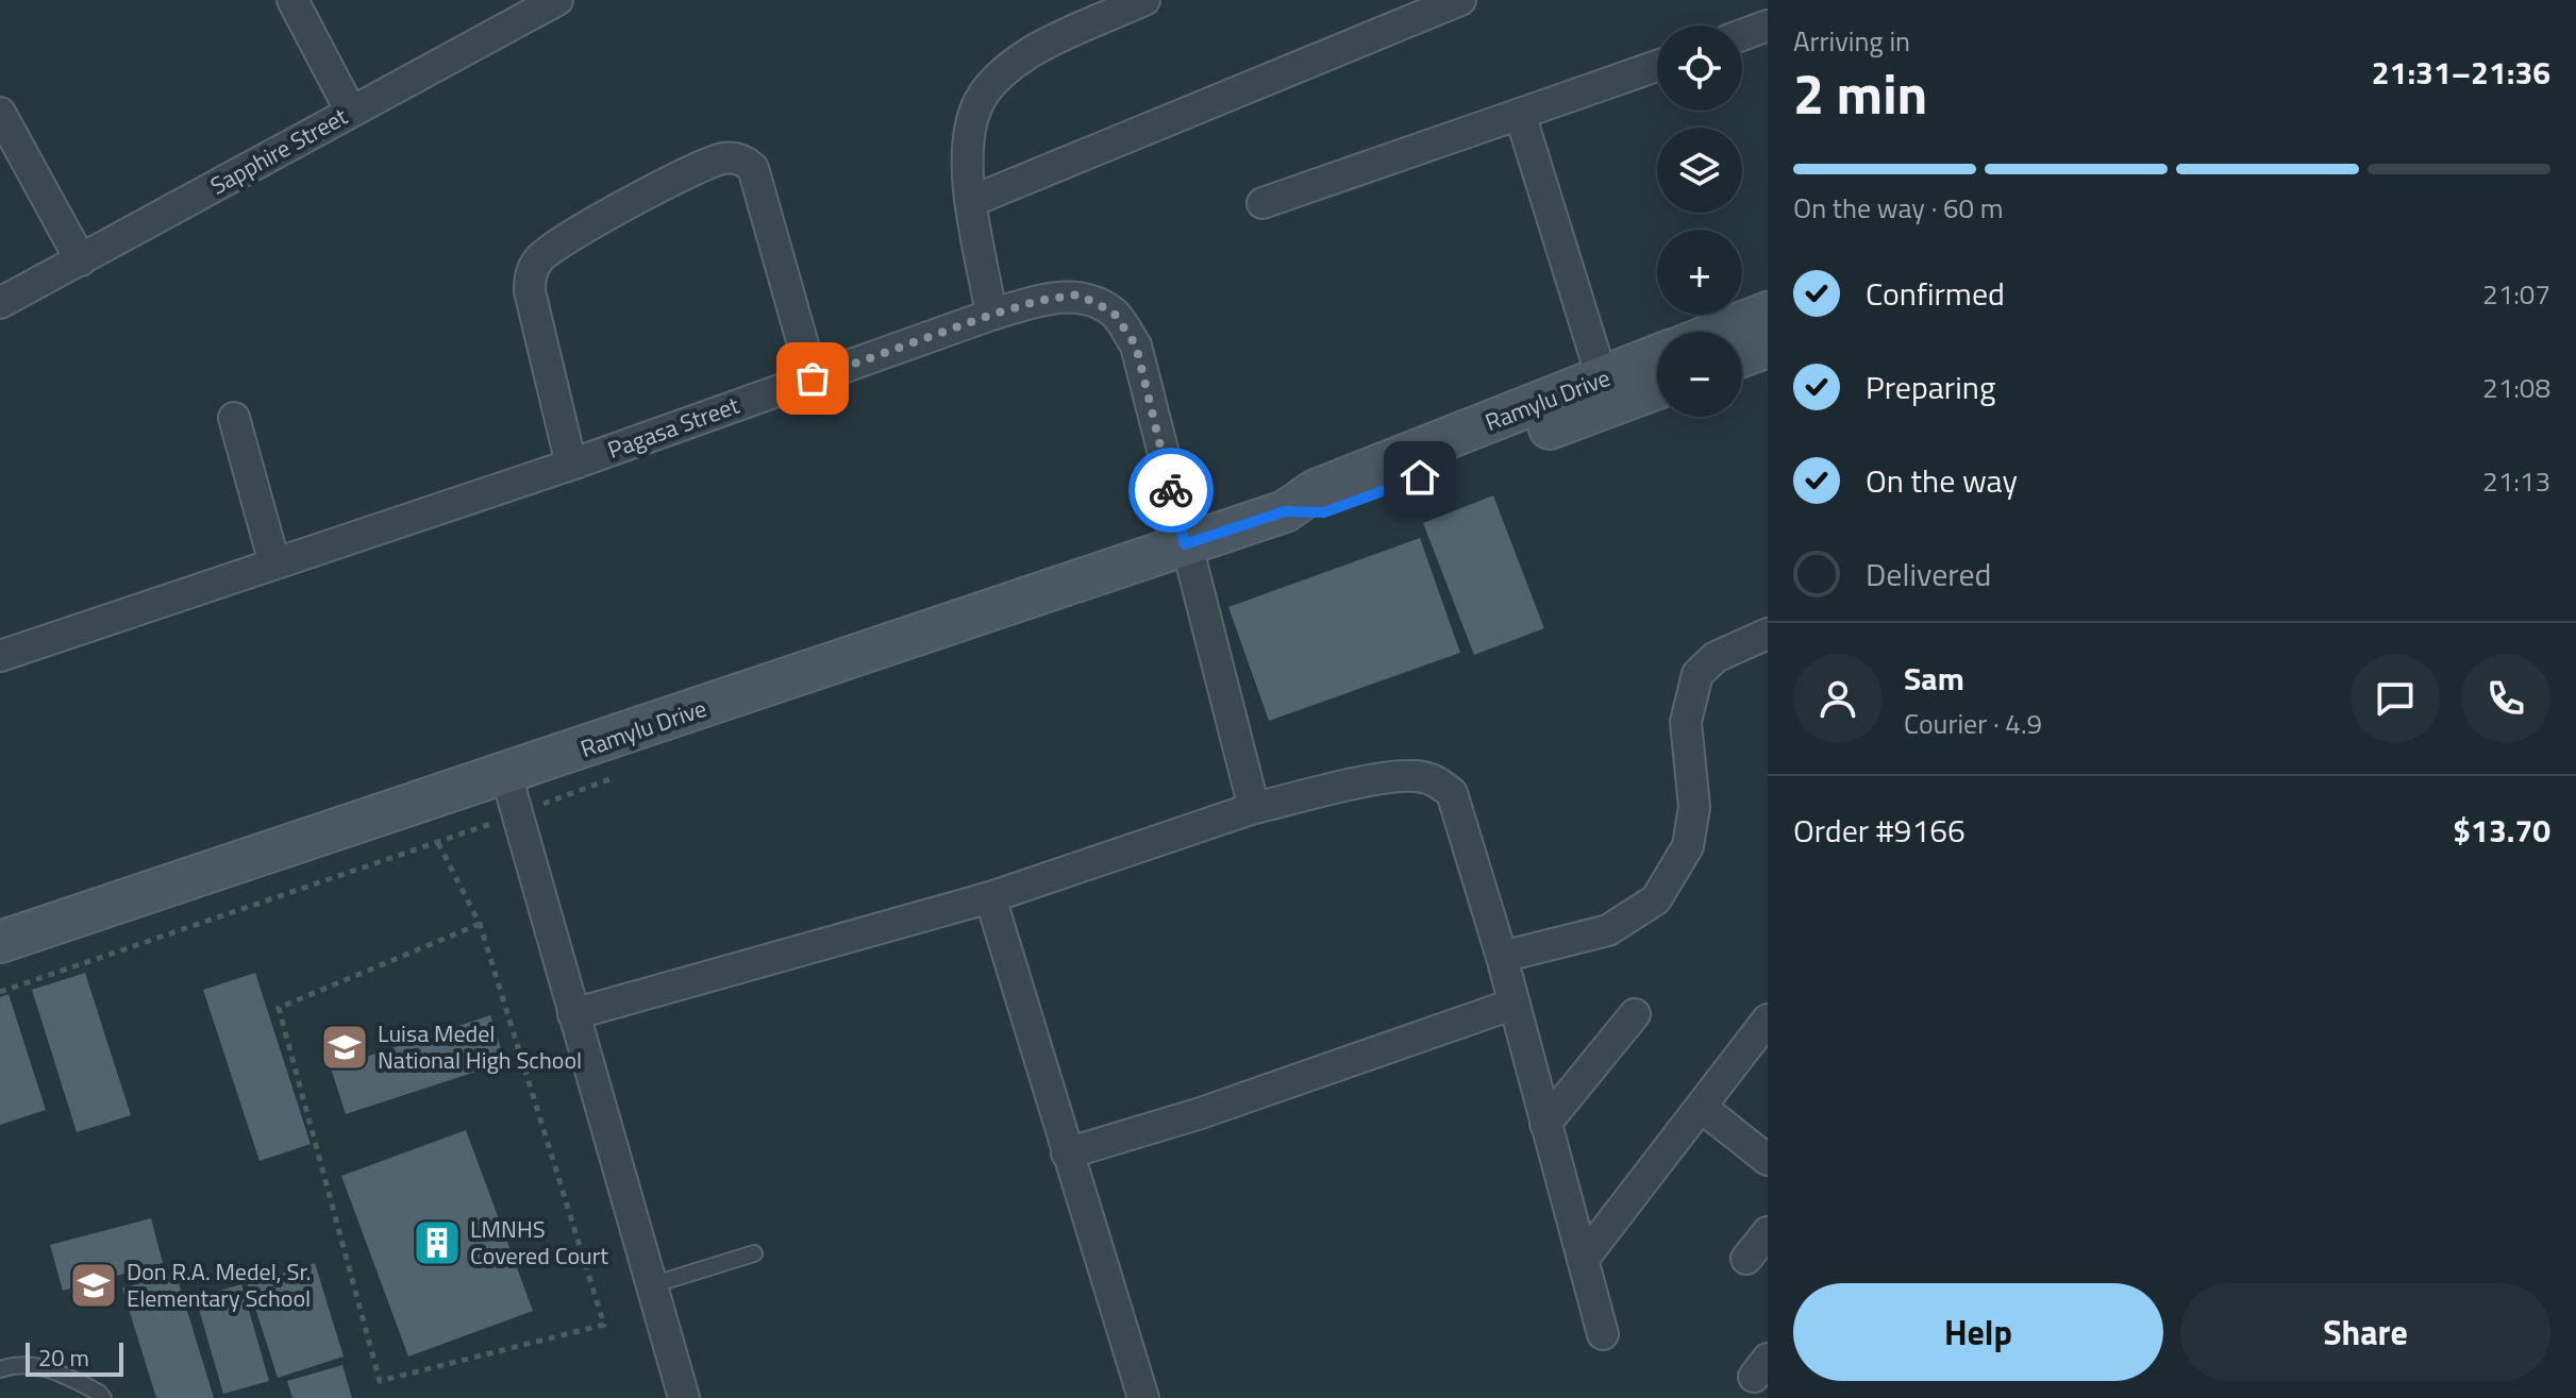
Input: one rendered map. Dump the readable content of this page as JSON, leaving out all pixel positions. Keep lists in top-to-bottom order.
{
  "streets": {
    "street": ["Sapphire Street", "Ramylu Drive", "Pagasa Street"]
  },
  "crossings": [
    ["Ramylu Drive", "Pagasa Street"]
  ],
  "places": {
    "school or university": ["Luisa Medel National High School", "Don R.A. Medel, Sr. Elementary School"],
    "building": ["LMNHS Covered Court"]
  },
  "scale_bar": "20 m",
  "page": {
    "heading": ["2 min", "Arriving in", "21:31–21:36"],
    "panel": [
      "Sam",
      "Courier · 4.9",
      "Order #9166",
      "$13.70"
    ],
    "map_buttons": ["+", "−"],
    "bar": "On the way · 60 m",
    "list": [
      ["Confirmed", "21:07"],
      ["Preparing", "21:08"],
      ["On the way", "21:13"],
      "Delivered"
    ],
    "buttons": ["Help", "Share"],
    "scale": "20 m"
  }
}
